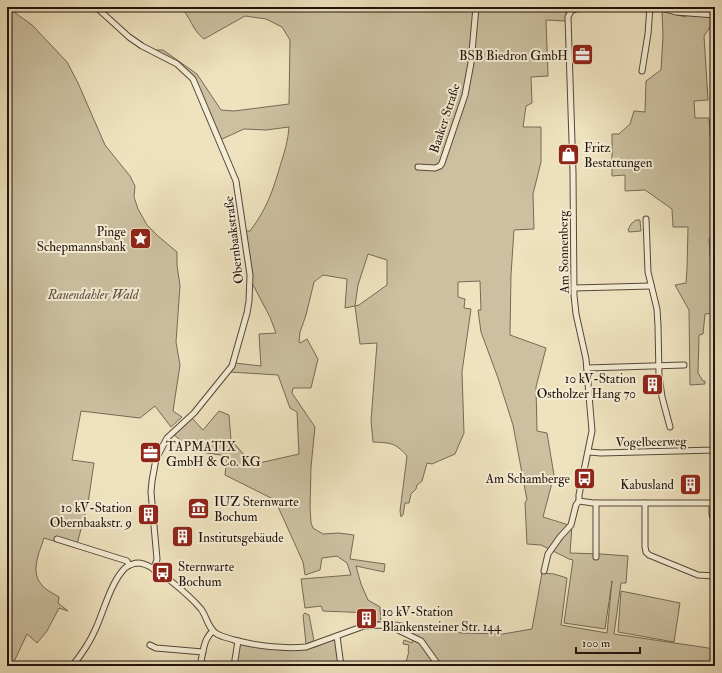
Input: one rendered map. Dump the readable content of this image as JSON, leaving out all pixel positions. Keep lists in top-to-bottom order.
{
  "streets": {
    "street": [
      "Baaker Straße",
      "Obernbaakstraße",
      "Am Sonnenberg",
      "Vogelbeerweg"
    ]
  },
  "crossings": [
    ["Am Sonnenberg", "Vogelbeerweg"]
  ],
  "parks": ["Rauendahler Wald"],
  "places": {
    "office": ["BSB Biedron GmbH", "TAPMATIX GmbH & Co. KG"],
    "shop": ["Fritz Bestattungen"],
    "place": ["Pinge Schepmannsbank"],
    "building": [
      "10 kV-Station Ostholzer Hang 70",
      "Kabusland",
      "10 kV-Station Obernbaakstr. 9",
      "Institutsgebäude",
      "10 kV-Station Blankensteiner Str. 144"
    ],
    "bus stop": ["Am Schamberge", "Sternwarte Bochum"],
    "museum": ["IUZ Sternwarte Bochum"]
  },
  "scale_bar": "100 m"
}
